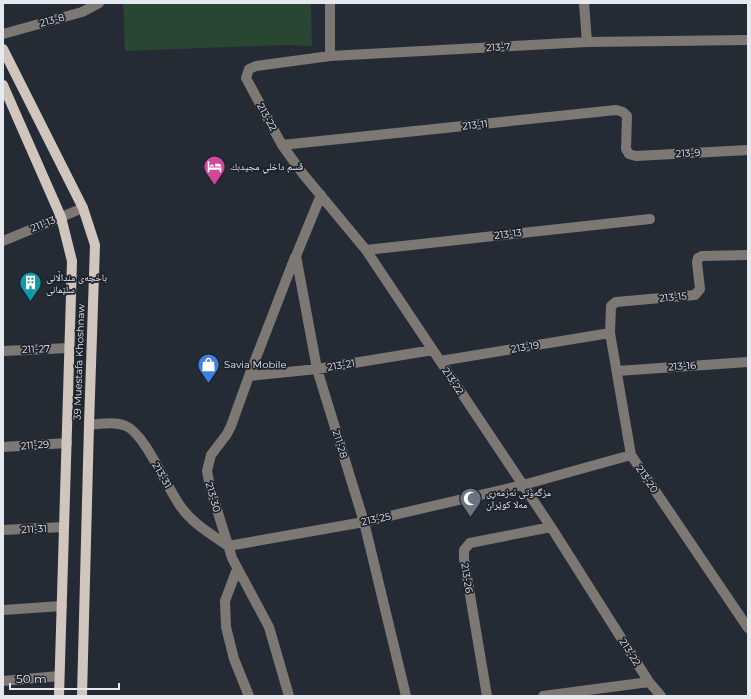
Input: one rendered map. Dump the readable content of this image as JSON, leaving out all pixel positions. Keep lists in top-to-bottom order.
{
  "streets": {
    "main road": ["39 Muestafa Khoshnaw"],
    "street": [
      "213-8",
      "213-7",
      "213-22",
      "213-11",
      "213-9",
      "211-13",
      "213-13",
      "213-15",
      "213-19",
      "211-27",
      "213-21",
      "213-16",
      "211-28",
      "211-29",
      "213-31",
      "213-20",
      "213-30",
      "213-25",
      "211-31",
      "213-26"
    ]
  },
  "crossings": [
    ["213-7", "213-22"],
    ["213-22", "213-11"],
    ["213-22", "213-13"],
    ["213-22", "213-19"],
    ["213-22", "213-21"],
    ["213-22", "213-25"],
    ["213-22", "213-26"],
    ["213-11", "213-9"],
    ["211-13", "39 Muestafa Khoshnaw"],
    ["213-15", "213-20"],
    ["213-19", "213-20"],
    ["211-27", "39 Muestafa Khoshnaw"],
    ["39 Muestafa Khoshnaw", "211-29"],
    ["39 Muestafa Khoshnaw", "213-31"],
    ["39 Muestafa Khoshnaw", "211-31"],
    ["213-21", "211-28"],
    ["213-21", "213-30"],
    ["213-16", "213-20"],
    ["211-28", "213-30"],
    ["211-28", "213-25"],
    ["213-31", "213-30"],
    ["213-31", "213-25"],
    ["213-20", "213-25"],
    ["213-30", "213-25"]
  ],
  "places": {
    "hotel": ["قسم داخلي مجيدبك"],
    "building": ["باخچەی منداڵانی سلێمانی"],
    "shop": ["Savia Mobile"],
    "mosque": ["مزگەوتی ئەزمەڕی مەلا کوێران"]
  },
  "scale_bar": "50 m"
}
